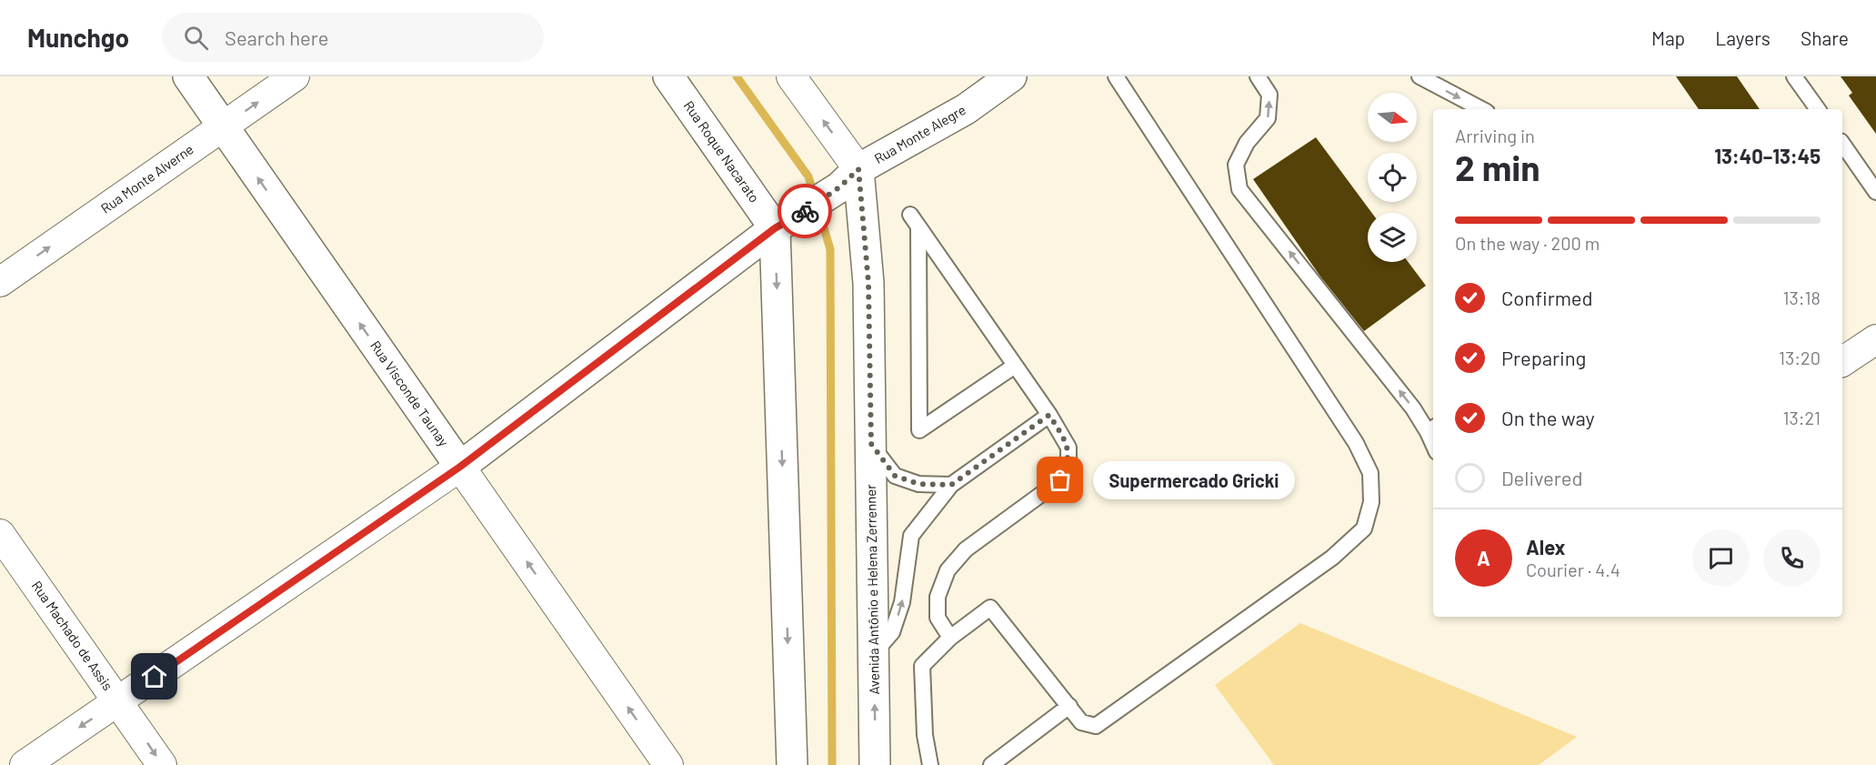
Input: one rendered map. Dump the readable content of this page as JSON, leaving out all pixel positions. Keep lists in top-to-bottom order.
{
  "streets": {
    "street": [
      "Rua Monte Alegre",
      "Rua Roque Nacarato",
      "Rua Monte Alverne",
      "Rua Visconde Taunay",
      "Avenida Antônio e Helena Zerrenner",
      "Rua Machado de Assis"
    ]
  },
  "crossings": [
    ["Rua Monte Alegre", "Rua Roque Nacarato"],
    ["Rua Monte Alegre", "Rua Visconde Taunay"],
    ["Rua Monte Alegre", "Avenida Antônio e Helena Zerrenner"],
    ["Rua Monte Alverne", "Rua Visconde Taunay"]
  ],
  "one_way": ["Rua Monte Alverne", "Rua Visconde Taunay"],
  "places": ["Supermercado Gricki"],
  "north": "right",
  "page": {
    "header": "Munchgo",
    "search": "Search here",
    "nav": ["Map", "Layers", "Share"],
    "heading": ["2 min", "Arriving in", "13:40–13:45"],
    "panel": ["Alex", "Courier · 4.4"],
    "bar": "On the way · 200 m",
    "list": [
      ["Confirmed", "13:18"],
      ["Preparing", "13:20"],
      ["On the way", "13:21"],
      "Delivered"
    ],
    "bubble": "Supermercado Gricki",
    "round": "A"
  }
}
